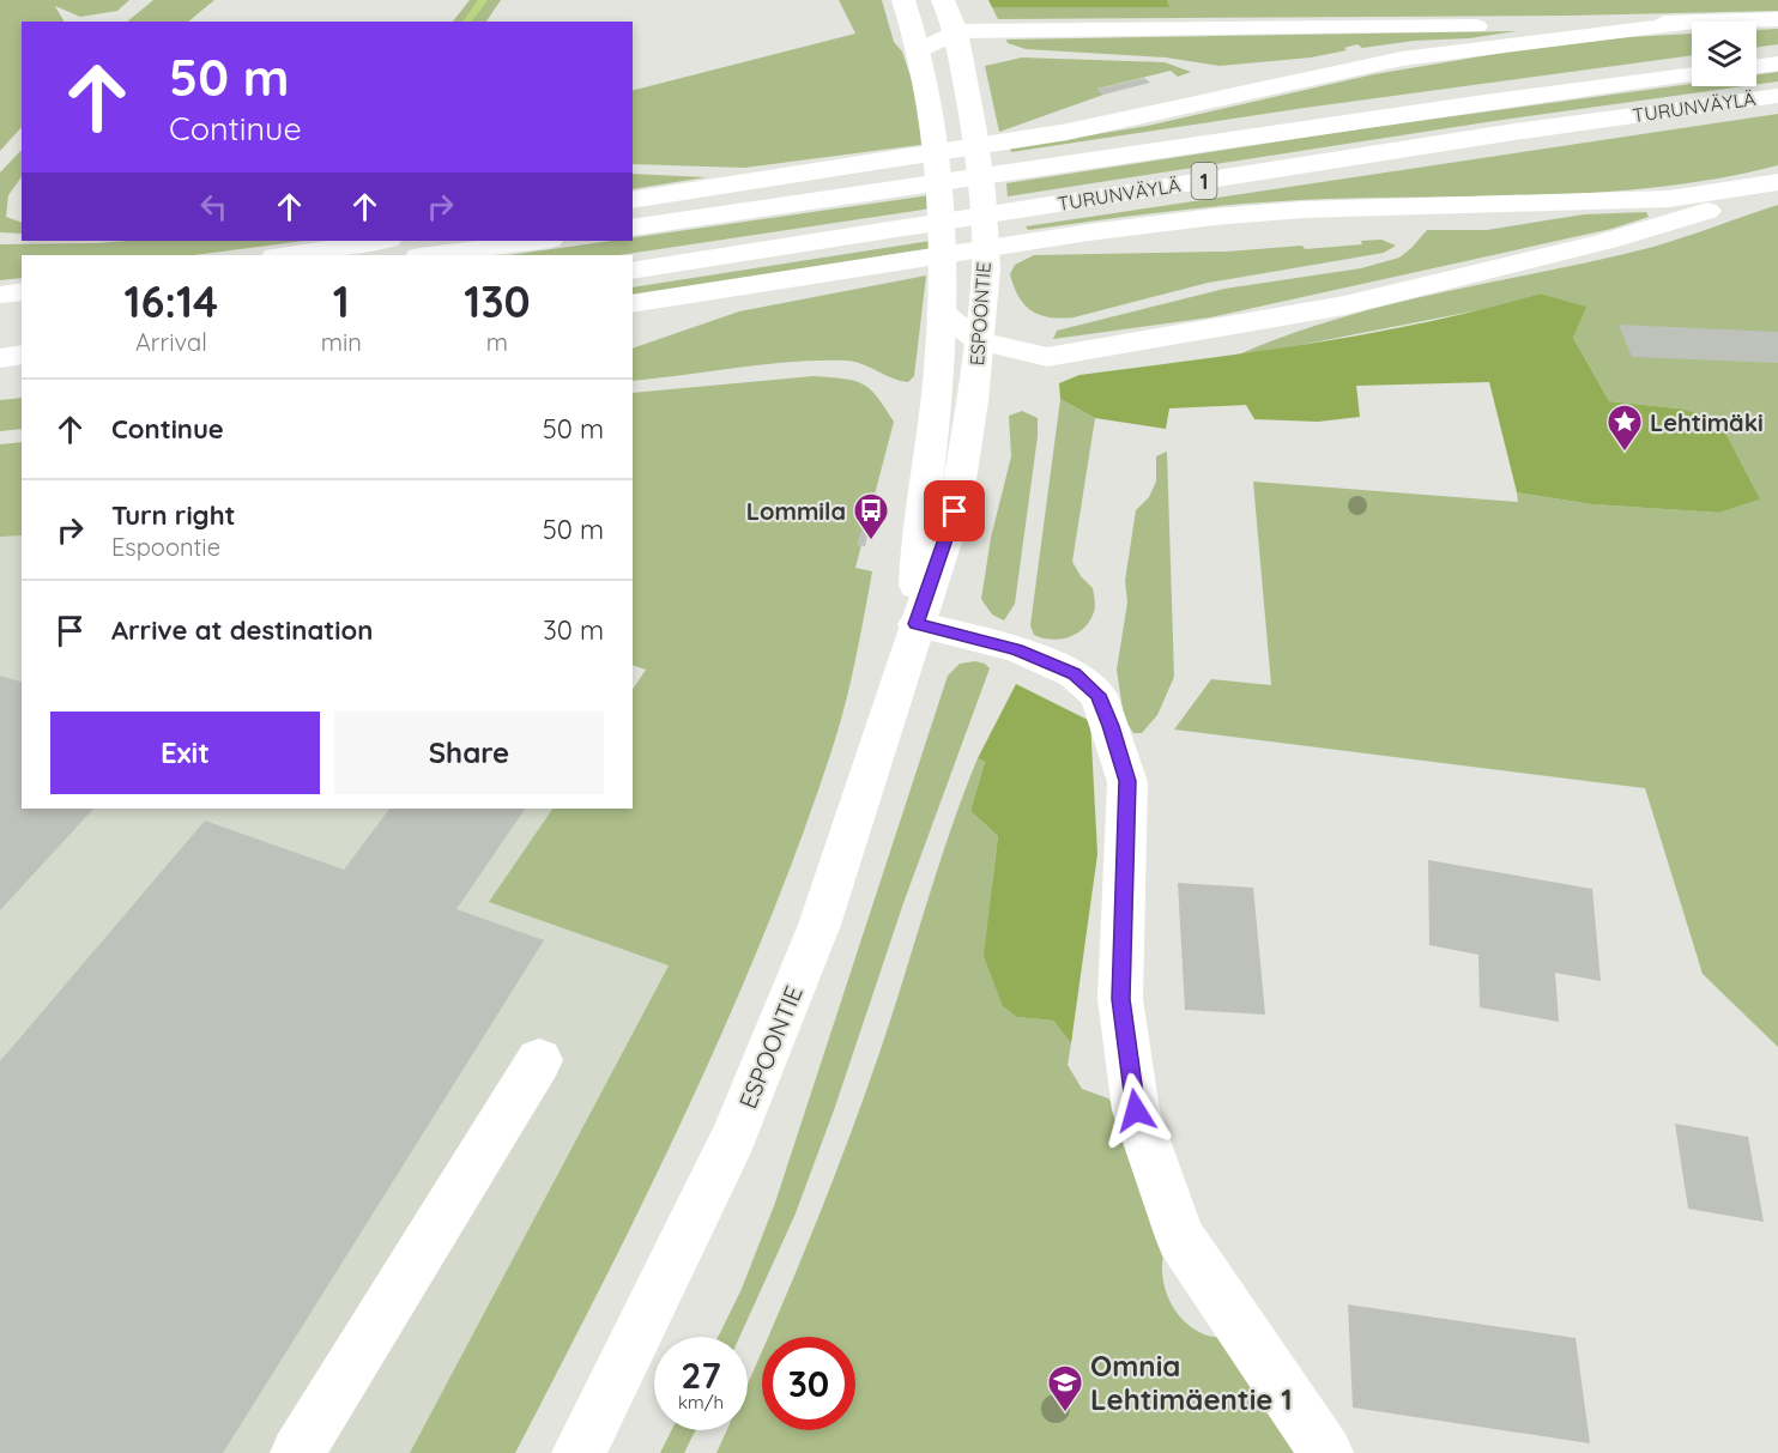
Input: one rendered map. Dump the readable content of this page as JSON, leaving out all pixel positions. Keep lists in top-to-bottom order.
{
  "streets": {
    "main road": ["TURUNVÄYLÄ", "1", "ESPOONTIE"]
  },
  "places": {
    "place": ["Lehtimäki"],
    "bus stop": ["Lommila"],
    "school or university": ["Omnia Lehtimäentie 1"]
  },
  "page": {
    "turn": ["50 m", "Continue"],
    "eta": [
      "16:14",
      "Arrival",
      "1",
      "min",
      "130",
      "m"
    ],
    "list": [
      {
        "name": "Continue",
        "value": "50 m"
      },
      {
        "name": "Turn right",
        "note": "Espoontie",
        "value": "50 m"
      },
      {
        "name": "Arrive at destination",
        "value": "30 m"
      }
    ],
    "buttons": ["Exit", "Share"],
    "speed": "27 km/h",
    "limit": "30"
  }
}
